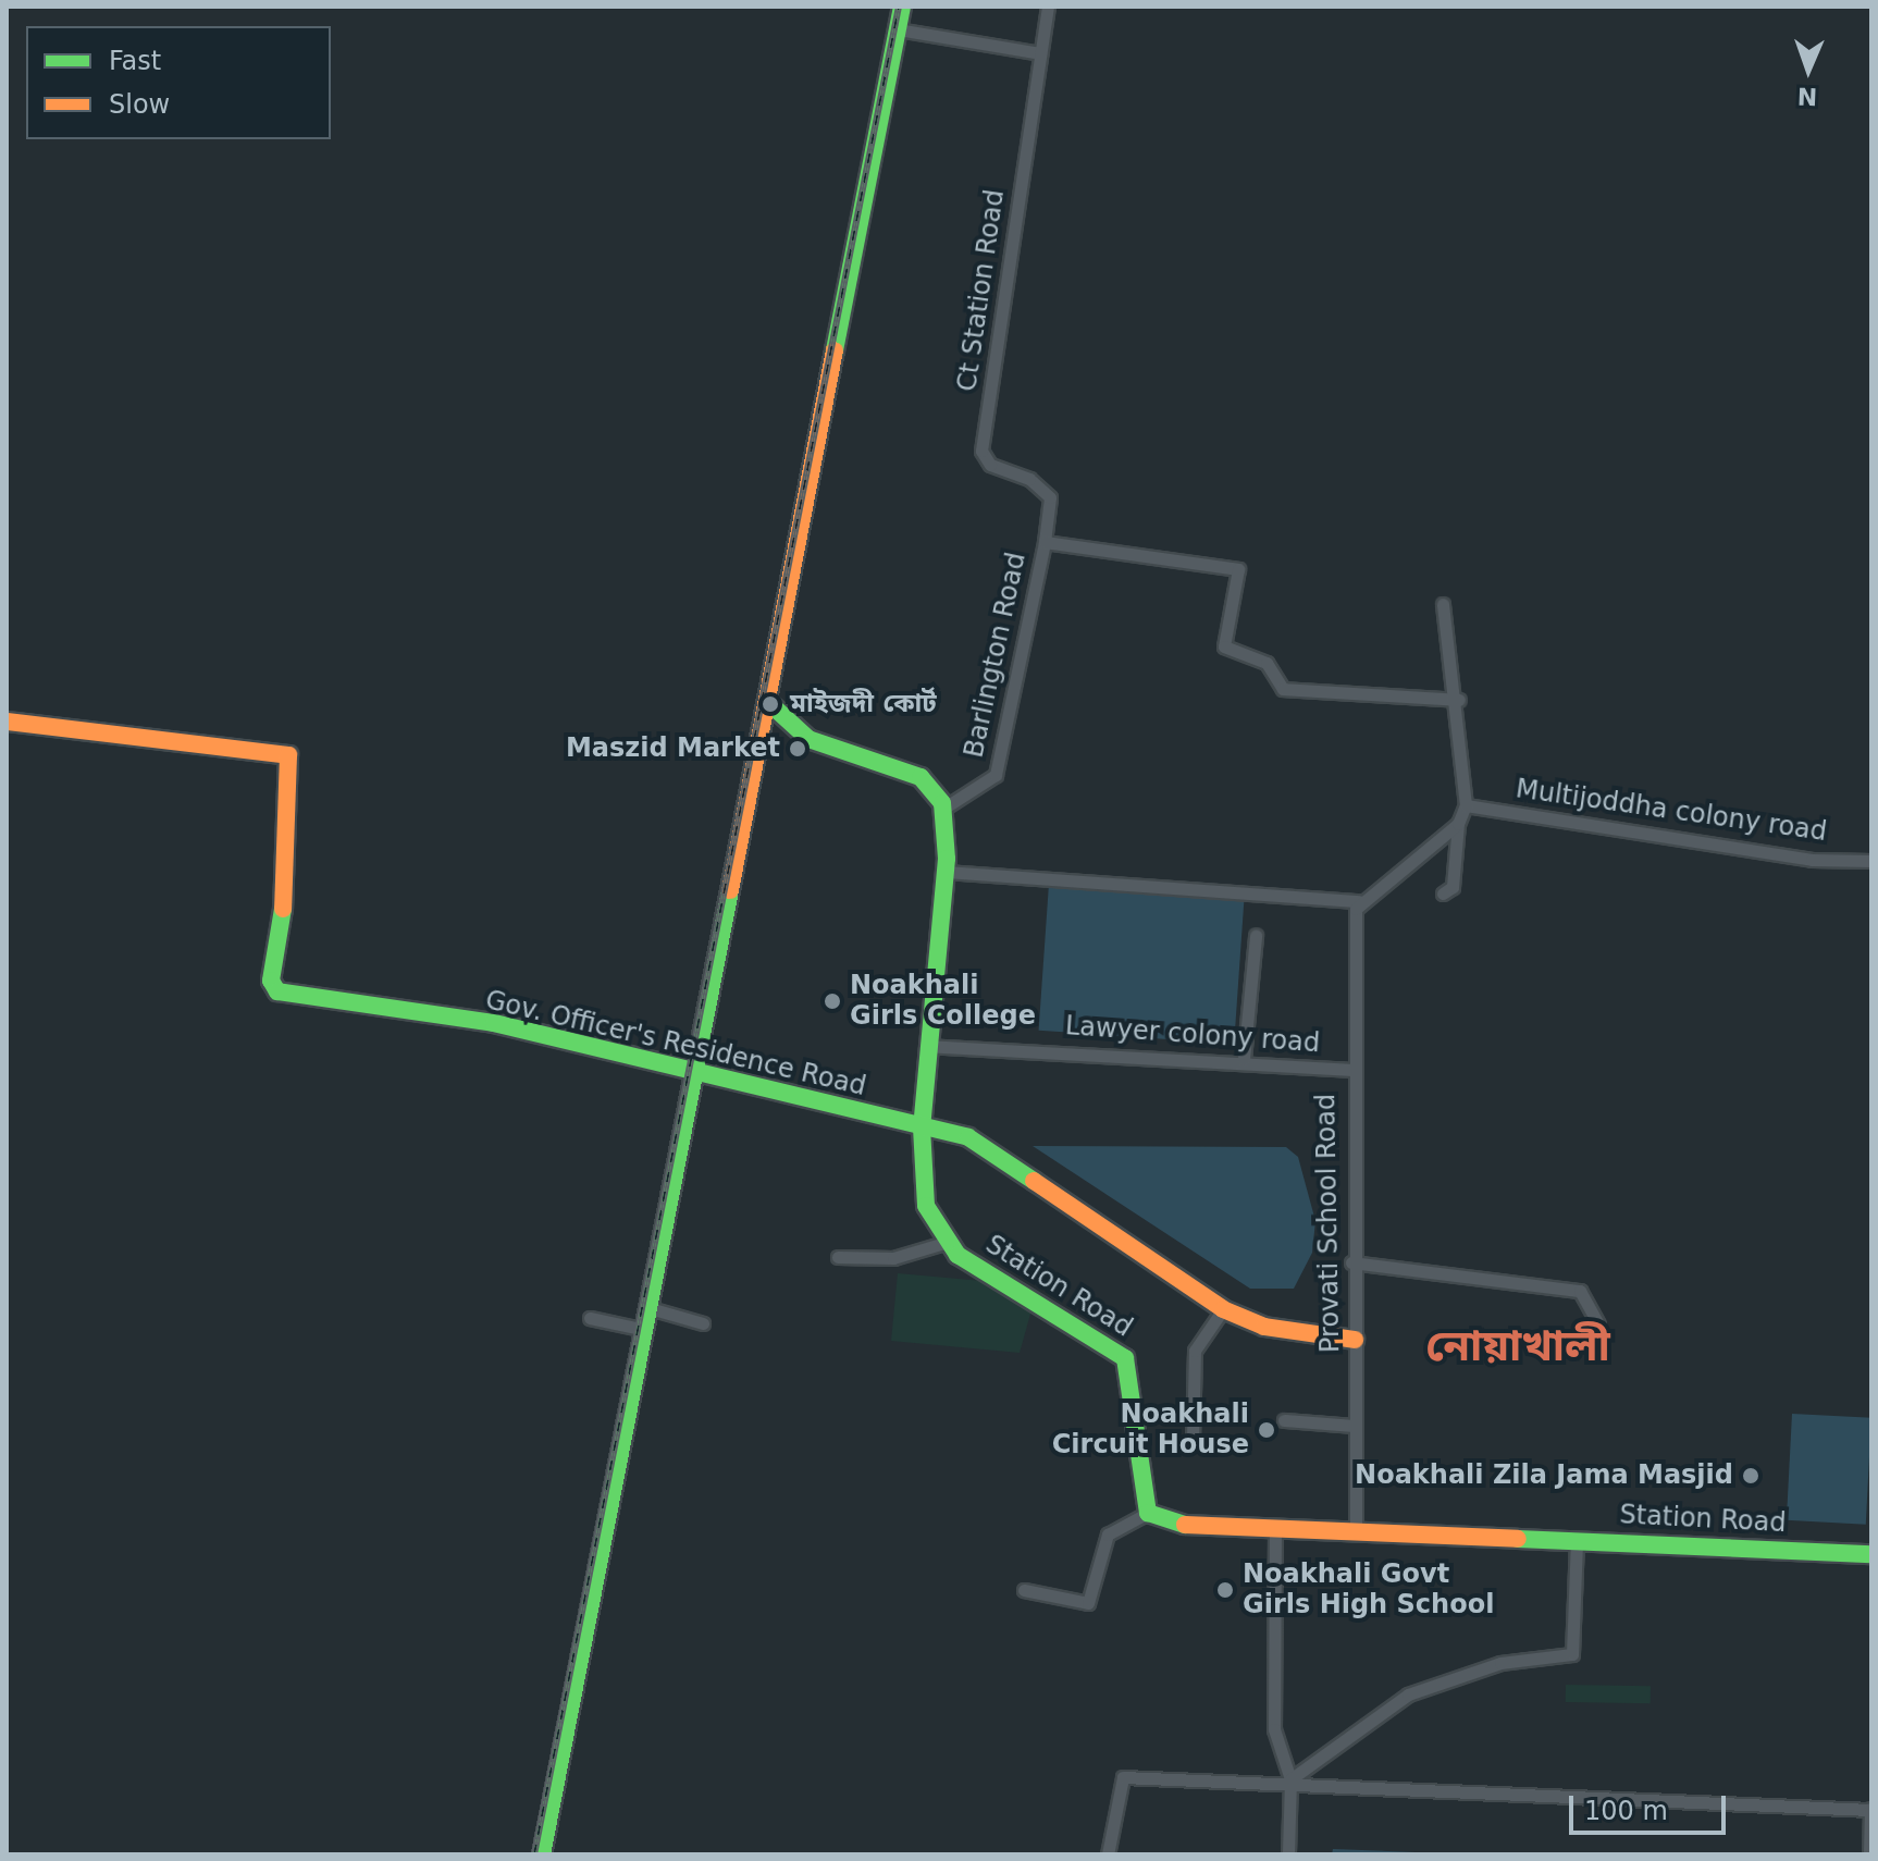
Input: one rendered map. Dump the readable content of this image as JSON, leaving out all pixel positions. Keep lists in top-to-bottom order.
{
  "streets": {
    "street": [
      "Ct Station Road",
      "Barlington Road",
      "Multijoddha colony road",
      "Lawyer colony road",
      "Gov. Officer's Residence Road",
      "Provati School Road",
      "Station Road"
    ]
  },
  "crossings": [
    ["Ct Station Road", "Barlington Road"],
    ["Barlington Road", "Station Road"],
    ["Lawyer colony road", "Provati School Road"],
    ["Lawyer colony road", "Station Road"],
    ["Gov. Officer's Residence Road", "Provati School Road"],
    ["Gov. Officer's Residence Road", "Station Road"],
    ["Provati School Road", "Station Road"]
  ],
  "districts": ["নোয়াখালী"],
  "places": [
    "মাইজদী কোর্ট",
    "Maszid Market",
    "Noakhali Girls College",
    "Noakhali Circuit House",
    "Noakhali Zila Jama Masjid",
    "Noakhali Govt Girls High School"
  ],
  "legend": ["Fast", "Slow"],
  "scale_bar": "100 m",
  "north": "bottom"
}
